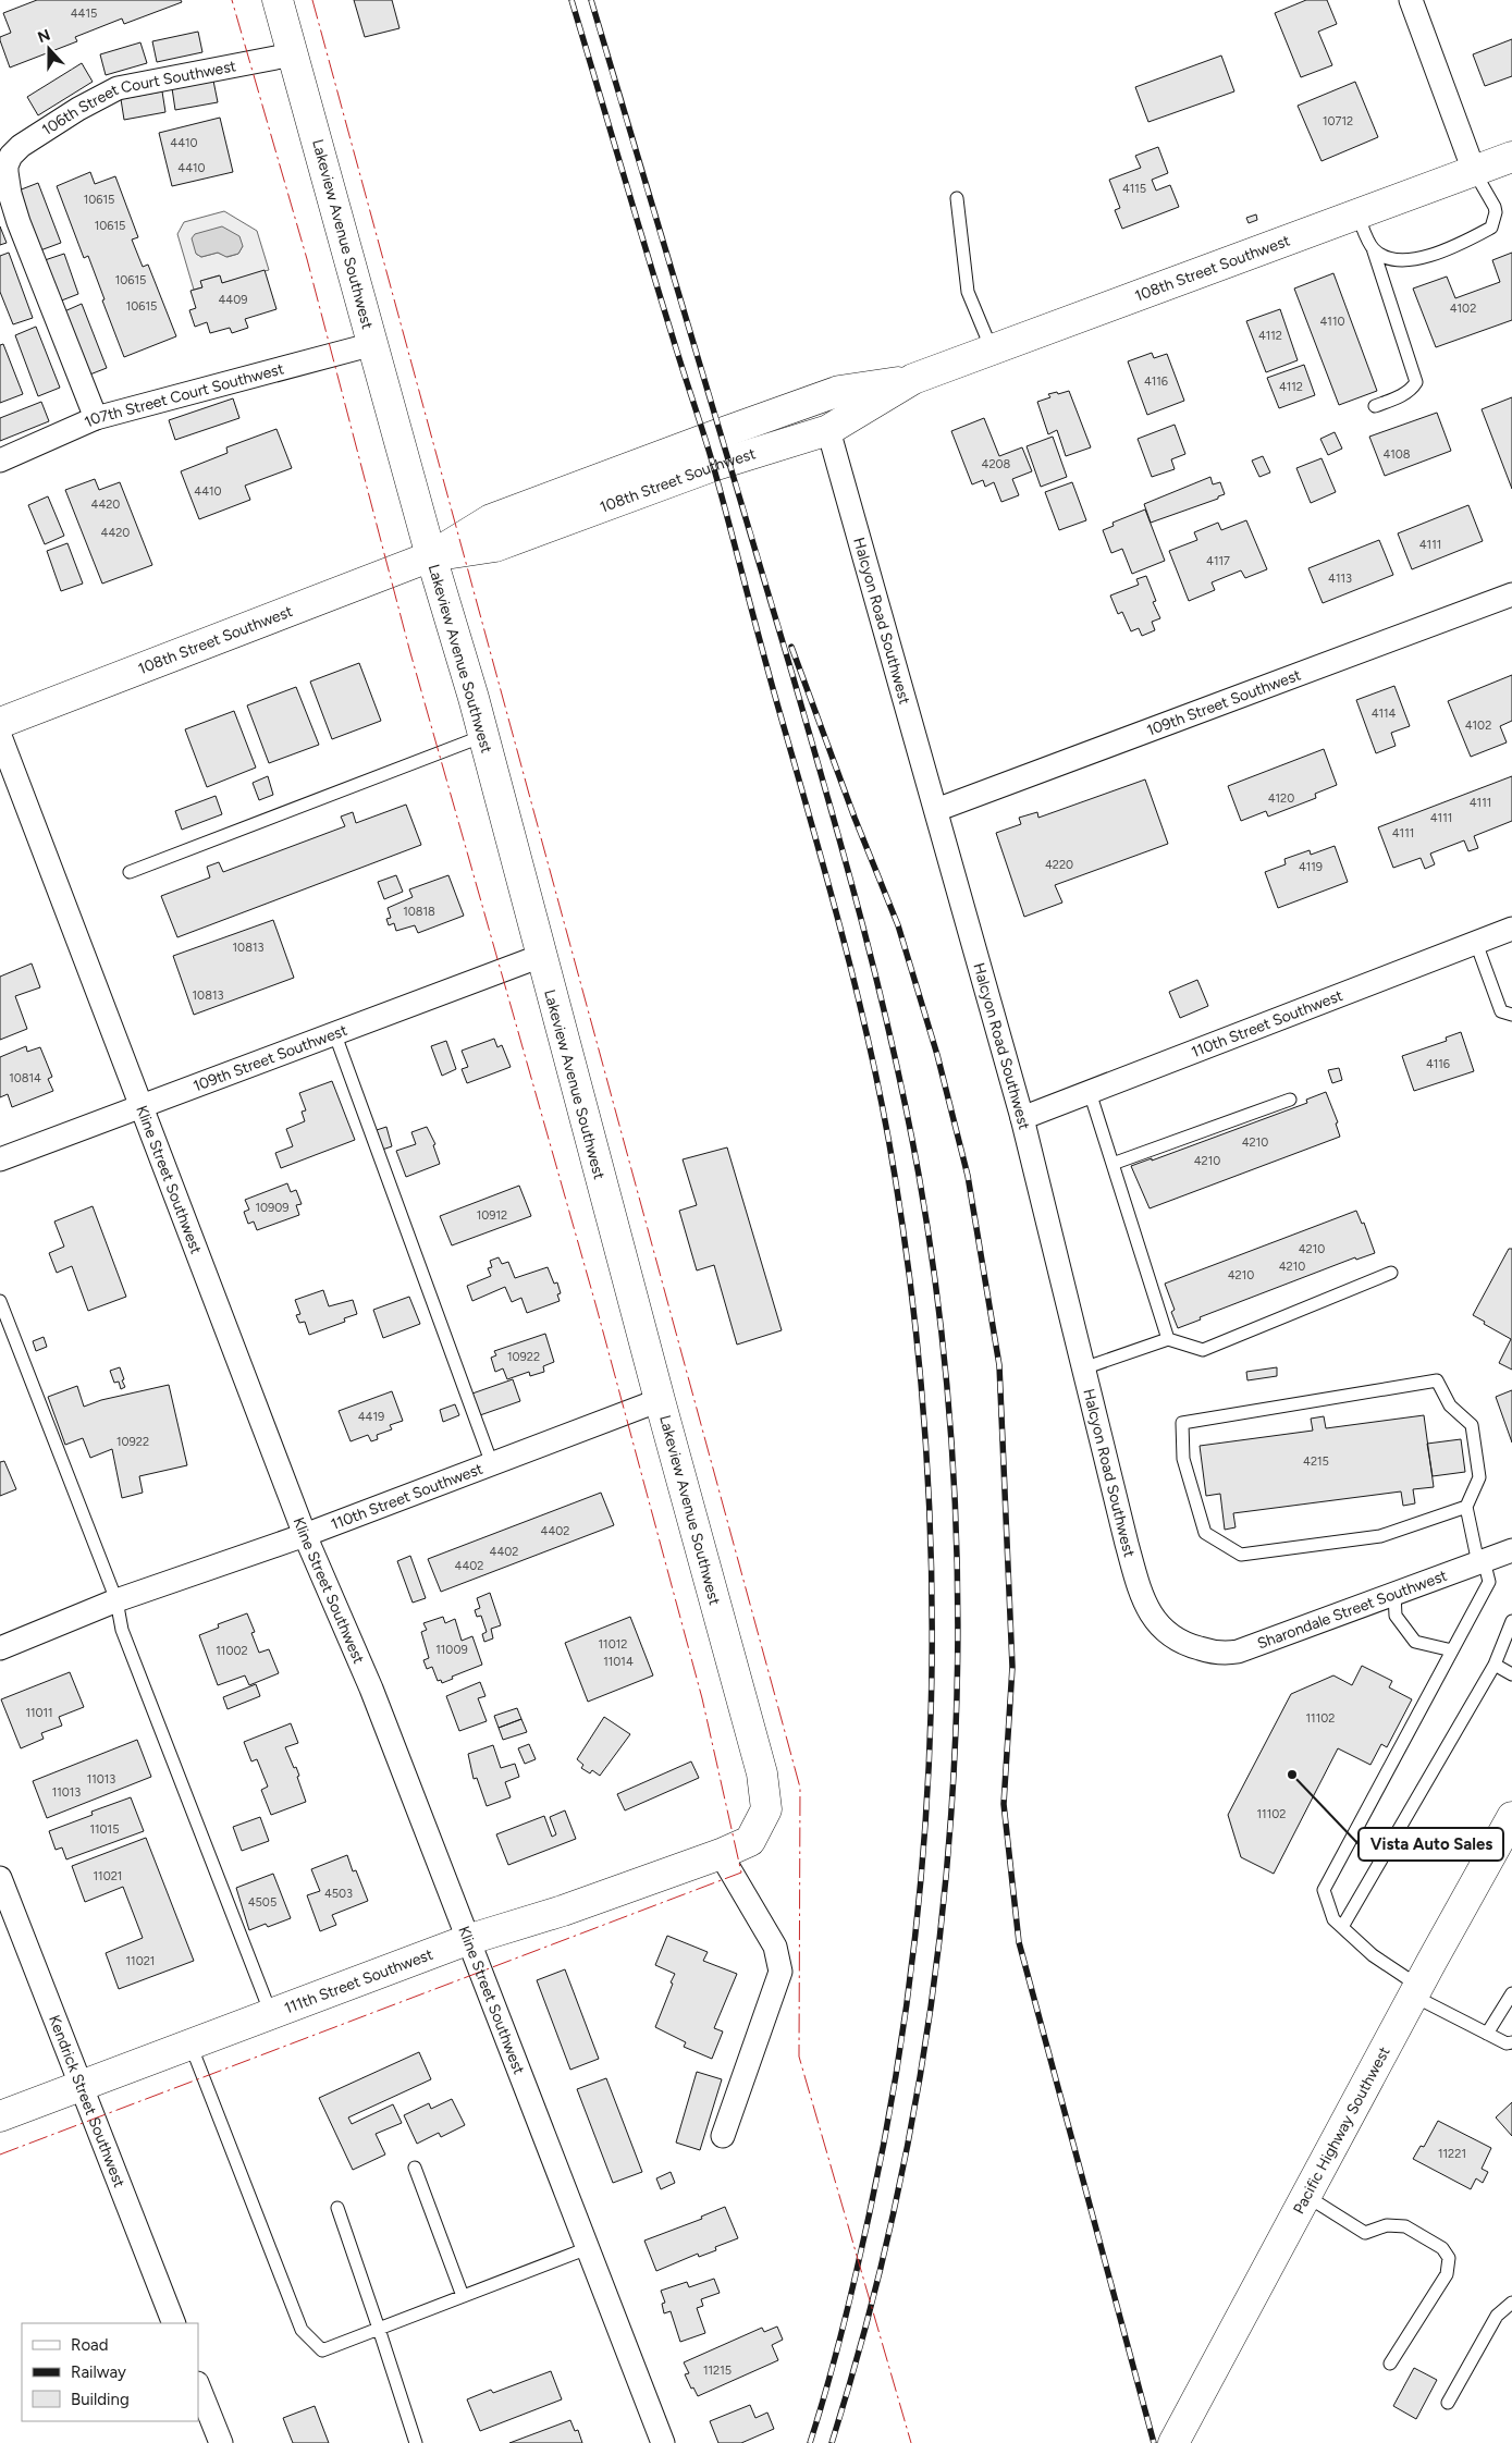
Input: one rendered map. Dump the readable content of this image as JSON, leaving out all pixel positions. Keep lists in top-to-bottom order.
{
  "streets": {
    "street": [
      "106th Street Court Southwest",
      "Lakeview Avenue Southwest",
      "108th Street Southwest",
      "107th Street Court Southwest",
      "Halcyon Road Southwest",
      "109th Street Southwest",
      "110th Street Southwest",
      "Kline Street Southwest",
      "Sharondale Street Southwest",
      "111th Street Southwest",
      "Kendrick Street Southwest",
      "Pacific Highway Southwest"
    ]
  },
  "crossings": [
    ["106th Street Court Southwest", "Lakeview Avenue Southwest"],
    ["106th Street Court Southwest", "107th Street Court Southwest"],
    ["Lakeview Avenue Southwest", "108th Street Southwest"],
    ["Lakeview Avenue Southwest", "107th Street Court Southwest"],
    ["Lakeview Avenue Southwest", "109th Street Southwest"],
    ["Lakeview Avenue Southwest", "110th Street Southwest"],
    ["Lakeview Avenue Southwest", "111th Street Southwest"],
    ["108th Street Southwest", "Halcyon Road Southwest"],
    ["Halcyon Road Southwest", "109th Street Southwest"],
    ["Halcyon Road Southwest", "110th Street Southwest"],
    ["Halcyon Road Southwest", "Sharondale Street Southwest"],
    ["109th Street Southwest", "Kline Street Southwest"],
    ["110th Street Southwest", "Kline Street Southwest"],
    ["Kline Street Southwest", "111th Street Southwest"],
    ["111th Street Southwest", "Kendrick Street Southwest"]
  ],
  "places": ["Vista Auto Sales"],
  "house_numbers": [
    "4415",
    "10712",
    "4410",
    "4410",
    "4115",
    "10615",
    "10615",
    "10615",
    "4409",
    "10615",
    "4102",
    "4110",
    "4112",
    "4116",
    "4112",
    "4108",
    "4208",
    "4410",
    "4420",
    "4420",
    "4111",
    "4117",
    "4113",
    "4114",
    "4102",
    "4120",
    "4111",
    "4111",
    "4111",
    "4220",
    "4119",
    "10818",
    "10813",
    "10813",
    "4116",
    "10814",
    "4210",
    "4210",
    "10909",
    "10912",
    "4210",
    "4210",
    "4210",
    "10922",
    "4419",
    "10922",
    "4215",
    "4402",
    "4402",
    "4402",
    "11012",
    "11009",
    "11002",
    "11014",
    "11011",
    "11102",
    "11013",
    "11013",
    "11102",
    "11015",
    "11021",
    "4503",
    "4505",
    "11021",
    "11221",
    "11215"
  ],
  "legend": ["Road", "Railway", "Building"],
  "north": "top"
}
